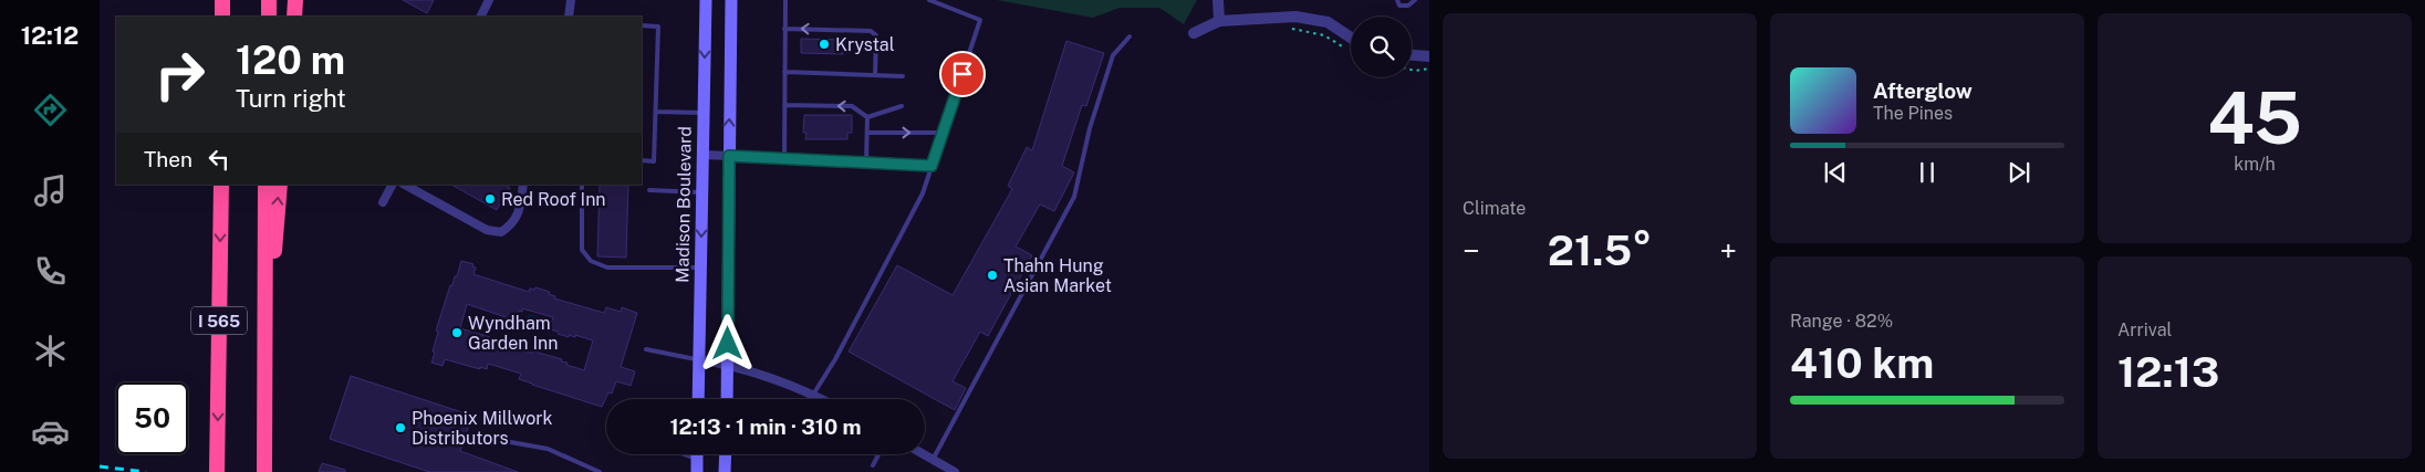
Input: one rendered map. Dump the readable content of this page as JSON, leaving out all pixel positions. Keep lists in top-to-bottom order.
{
  "streets": {
    "highway": ["I 565"],
    "main road": ["Madison Boulevard"]
  },
  "places": [
    "Krystal",
    "Red Roof Inn",
    "Thahn Hung Asian Market",
    "Wyndham Garden Inn",
    "Phoenix Millwork Distributors"
  ],
  "page": {
    "tabs": "12:12",
    "tile": [
      "Climate",
      ["45", "km/h"],
      ["Range · 82%", "410 km"],
      ["Arrival", "12:13"]
    ],
    "turn": ["120 m", "Turn right"],
    "song": ["Afterglow", "The Pines"],
    "then": "Then",
    "heat": ["−", "21.5°", "+"],
    "limit": "50",
    "trip": "12:13 · 1 min · 310 m"
  }
}
